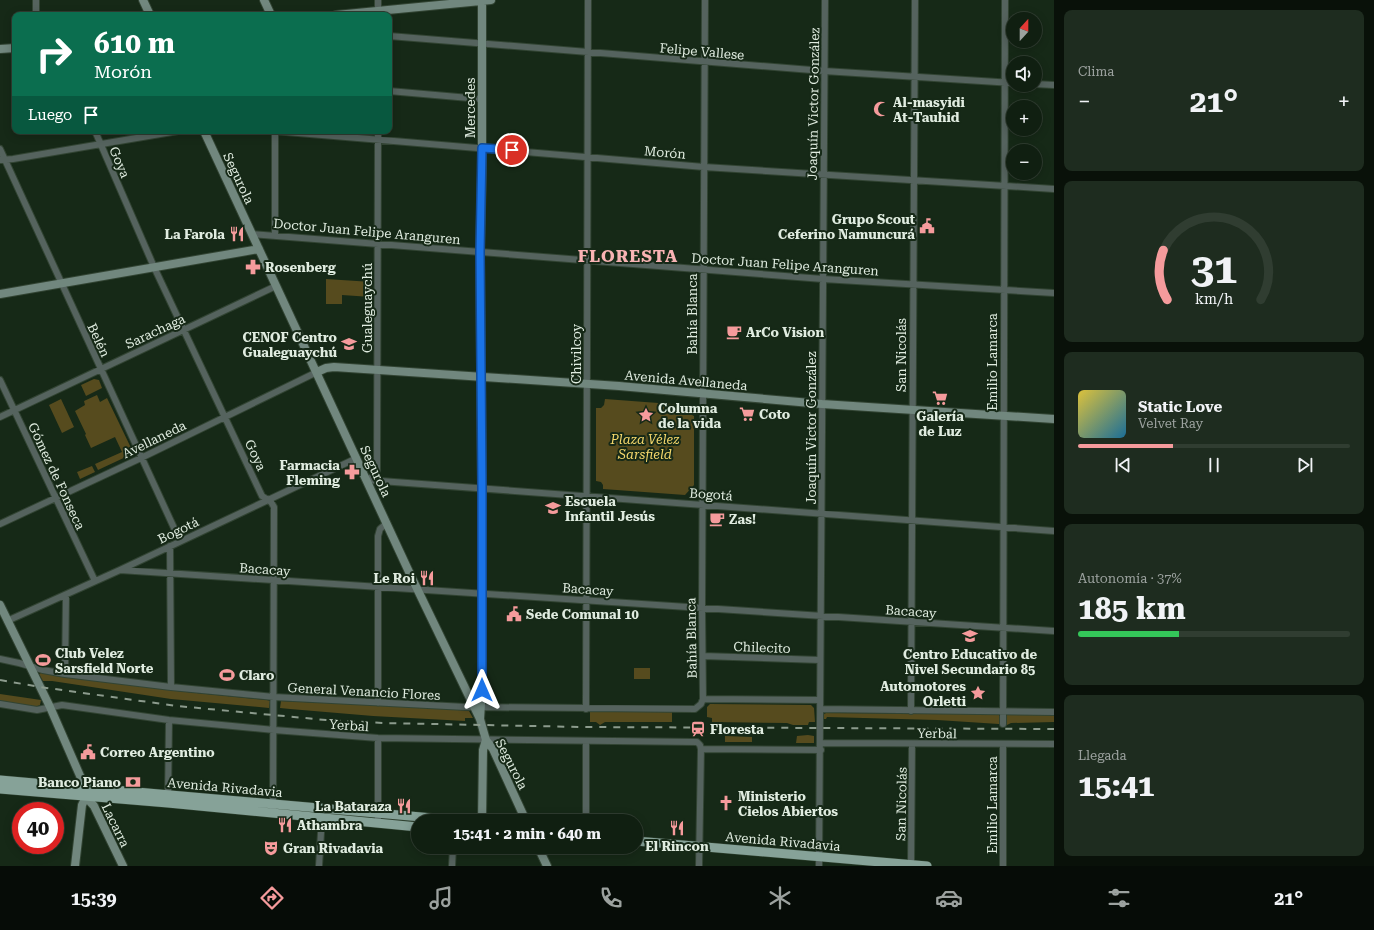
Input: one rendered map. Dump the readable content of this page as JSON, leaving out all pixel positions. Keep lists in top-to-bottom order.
{
  "streets": {
    "main road": ["Avenida Rivadavia"],
    "street": [
      "Felipe Vallese",
      "Joaquín Victor González",
      "Mercedes",
      "Morón",
      "Goya",
      "Segurola",
      "Doctor Juan Felipe Aranguren",
      "Gualeguaychú",
      "Bahía Blanca",
      "Sarachaga",
      "Belén",
      "Chivilcoy",
      "San Nicolás",
      "Emilio Lamarca",
      "Avenida Avellaneda",
      "Avellaneda",
      "Gómez de Fonseca",
      "Bogotá",
      "Bacacay",
      "Chilecito",
      "General Venancio Flores",
      "Yerbal",
      "Lacarra"
    ]
  },
  "crossings": [
    ["Felipe Vallese", "Joaquín Victor González"],
    ["Felipe Vallese", "Mercedes"],
    ["Felipe Vallese", "Bahía Blanca"],
    ["Felipe Vallese", "Chivilcoy"],
    ["Felipe Vallese", "San Nicolás"],
    ["Felipe Vallese", "Emilio Lamarca"],
    ["Joaquín Victor González", "Morón"],
    ["Joaquín Victor González", "Doctor Juan Felipe Aranguren"],
    ["Joaquín Victor González", "Avenida Avellaneda"],
    ["Joaquín Victor González", "Bogotá"],
    ["Joaquín Victor González", "Bacacay"],
    ["Joaquín Victor González", "Chilecito"],
    ["Joaquín Victor González", "Yerbal"],
    ["Joaquín Victor González", "Avenida Rivadavia"],
    ["Mercedes", "Morón"],
    ["Mercedes", "Segurola"],
    ["Mercedes", "Doctor Juan Felipe Aranguren"],
    ["Mercedes", "Avenida Avellaneda"],
    ["Mercedes", "Bogotá"],
    ["Mercedes", "Bacacay"],
    ["Mercedes", "General Venancio Flores"],
    ["Morón", "Gualeguaychú"],
    ["Morón", "Bahía Blanca"],
    ["Morón", "Chivilcoy"],
    ["Morón", "San Nicolás"],
    ["Morón", "Emilio Lamarca"],
    ["Goya", "Sarachaga"],
    ["Goya", "Avellaneda"],
    ["Goya", "Bogotá"],
    ["Goya", "Bacacay"],
    ["Goya", "General Venancio Flores"],
    ["Goya", "Yerbal"],
    ["Goya", "Avenida Rivadavia"],
    ["Segurola", "Doctor Juan Felipe Aranguren"],
    ["Segurola", "Gualeguaychú"],
    ["Segurola", "Sarachaga"],
    ["Segurola", "Avenida Avellaneda"],
    ["Segurola", "Avellaneda"],
    ["Segurola", "Bogotá"],
    ["Segurola", "Bacacay"],
    ["Segurola", "General Venancio Flores"],
    ["Segurola", "Yerbal"],
    ["Doctor Juan Felipe Aranguren", "Gualeguaychú"],
    ["Doctor Juan Felipe Aranguren", "Bahía Blanca"],
    ["Doctor Juan Felipe Aranguren", "Chivilcoy"],
    ["Doctor Juan Felipe Aranguren", "San Nicolás"],
    ["Doctor Juan Felipe Aranguren", "Emilio Lamarca"],
    ["Gualeguaychú", "Avenida Avellaneda"],
    ["Gualeguaychú", "Bogotá"],
    ["Bahía Blanca", "Avenida Avellaneda"],
    ["Bahía Blanca", "Bogotá"],
    ["Bahía Blanca", "Bacacay"],
    ["Bahía Blanca", "Chilecito"],
    ["Bahía Blanca", "General Venancio Flores"],
    ["Sarachaga", "Belén"],
    ["Sarachaga", "Gómez de Fonseca"],
    ["Belén", "Avellaneda"],
    ["Belén", "Bogotá"],
    ["Chivilcoy", "Avenida Avellaneda"],
    ["Chivilcoy", "Bogotá"],
    ["Chivilcoy", "Bacacay"],
    ["Chivilcoy", "General Venancio Flores"],
    ["San Nicolás", "Avenida Avellaneda"],
    ["San Nicolás", "Bogotá"],
    ["San Nicolás", "Bacacay"],
    ["San Nicolás", "Yerbal"],
    ["San Nicolás", "Avenida Rivadavia"],
    ["Emilio Lamarca", "Avenida Avellaneda"],
    ["Emilio Lamarca", "Bogotá"],
    ["Emilio Lamarca", "Bacacay"],
    ["Emilio Lamarca", "Yerbal"],
    ["Avenida Avellaneda", "Avellaneda"],
    ["Avellaneda", "Gómez de Fonseca"],
    ["Gómez de Fonseca", "Bogotá"],
    ["Bogotá", "Bacacay"],
    ["Bogotá", "Lacarra"],
    ["General Venancio Flores", "Lacarra"],
    ["Yerbal", "Lacarra"],
    ["Avenida Rivadavia", "Lacarra"]
  ],
  "districts": ["FLORESTA"],
  "parks": ["Plaza Vélez Sarsfield"],
  "places": {
    "mosque": ["Al-masyidi At-Tauhid"],
    "public building": ["Grupo Scout Ceferino Namuncurá", "Sede Comunal 10", "Correo Argentino"],
    "restaurant": [
      "La Farola",
      "Le Roi",
      "La Bataraza",
      "Athambra",
      "El Rincon"
    ],
    "pharmacy": ["Rosenberg", "Farmacia Fleming"],
    "cafe": ["ArCo Vision", "Zas!"],
    "school or university": ["CENOF Centro Gualeguaychú", "Escuela Infantil Jesús", "Centro Educativo de Nivel Secundario 85"],
    "supermarket": ["Galería de Luz", "Coto"],
    "place": ["Columna de la vida", "Automotores Orletti"],
    "sports": ["Club Velez Sarsfield Norte", "Claro"],
    "station": ["Floresta"],
    "bank": ["Banco Piano"],
    "church": ["Ministerio Cielos Abiertos"],
    "theatre": ["Gran Rivadavia"]
  },
  "north": "top",
  "page": {
    "tile": [
      "Clima",
      ["Autonomía · 37%", "185 km"],
      ["Llegada", "15:41"]
    ],
    "map_buttons": ["+", "−"],
    "turn": ["610 m", "Morón"],
    "heat": ["−", "21°", "+"],
    "then": "Luego",
    "song": ["Static Love", "Velvet Ray"],
    "limit": "40",
    "trip": "15:41 · 2 min · 640 m",
    "tabs": ["15:39", "21°"],
    "gauge": ["31", "km/h"]
  }
}
